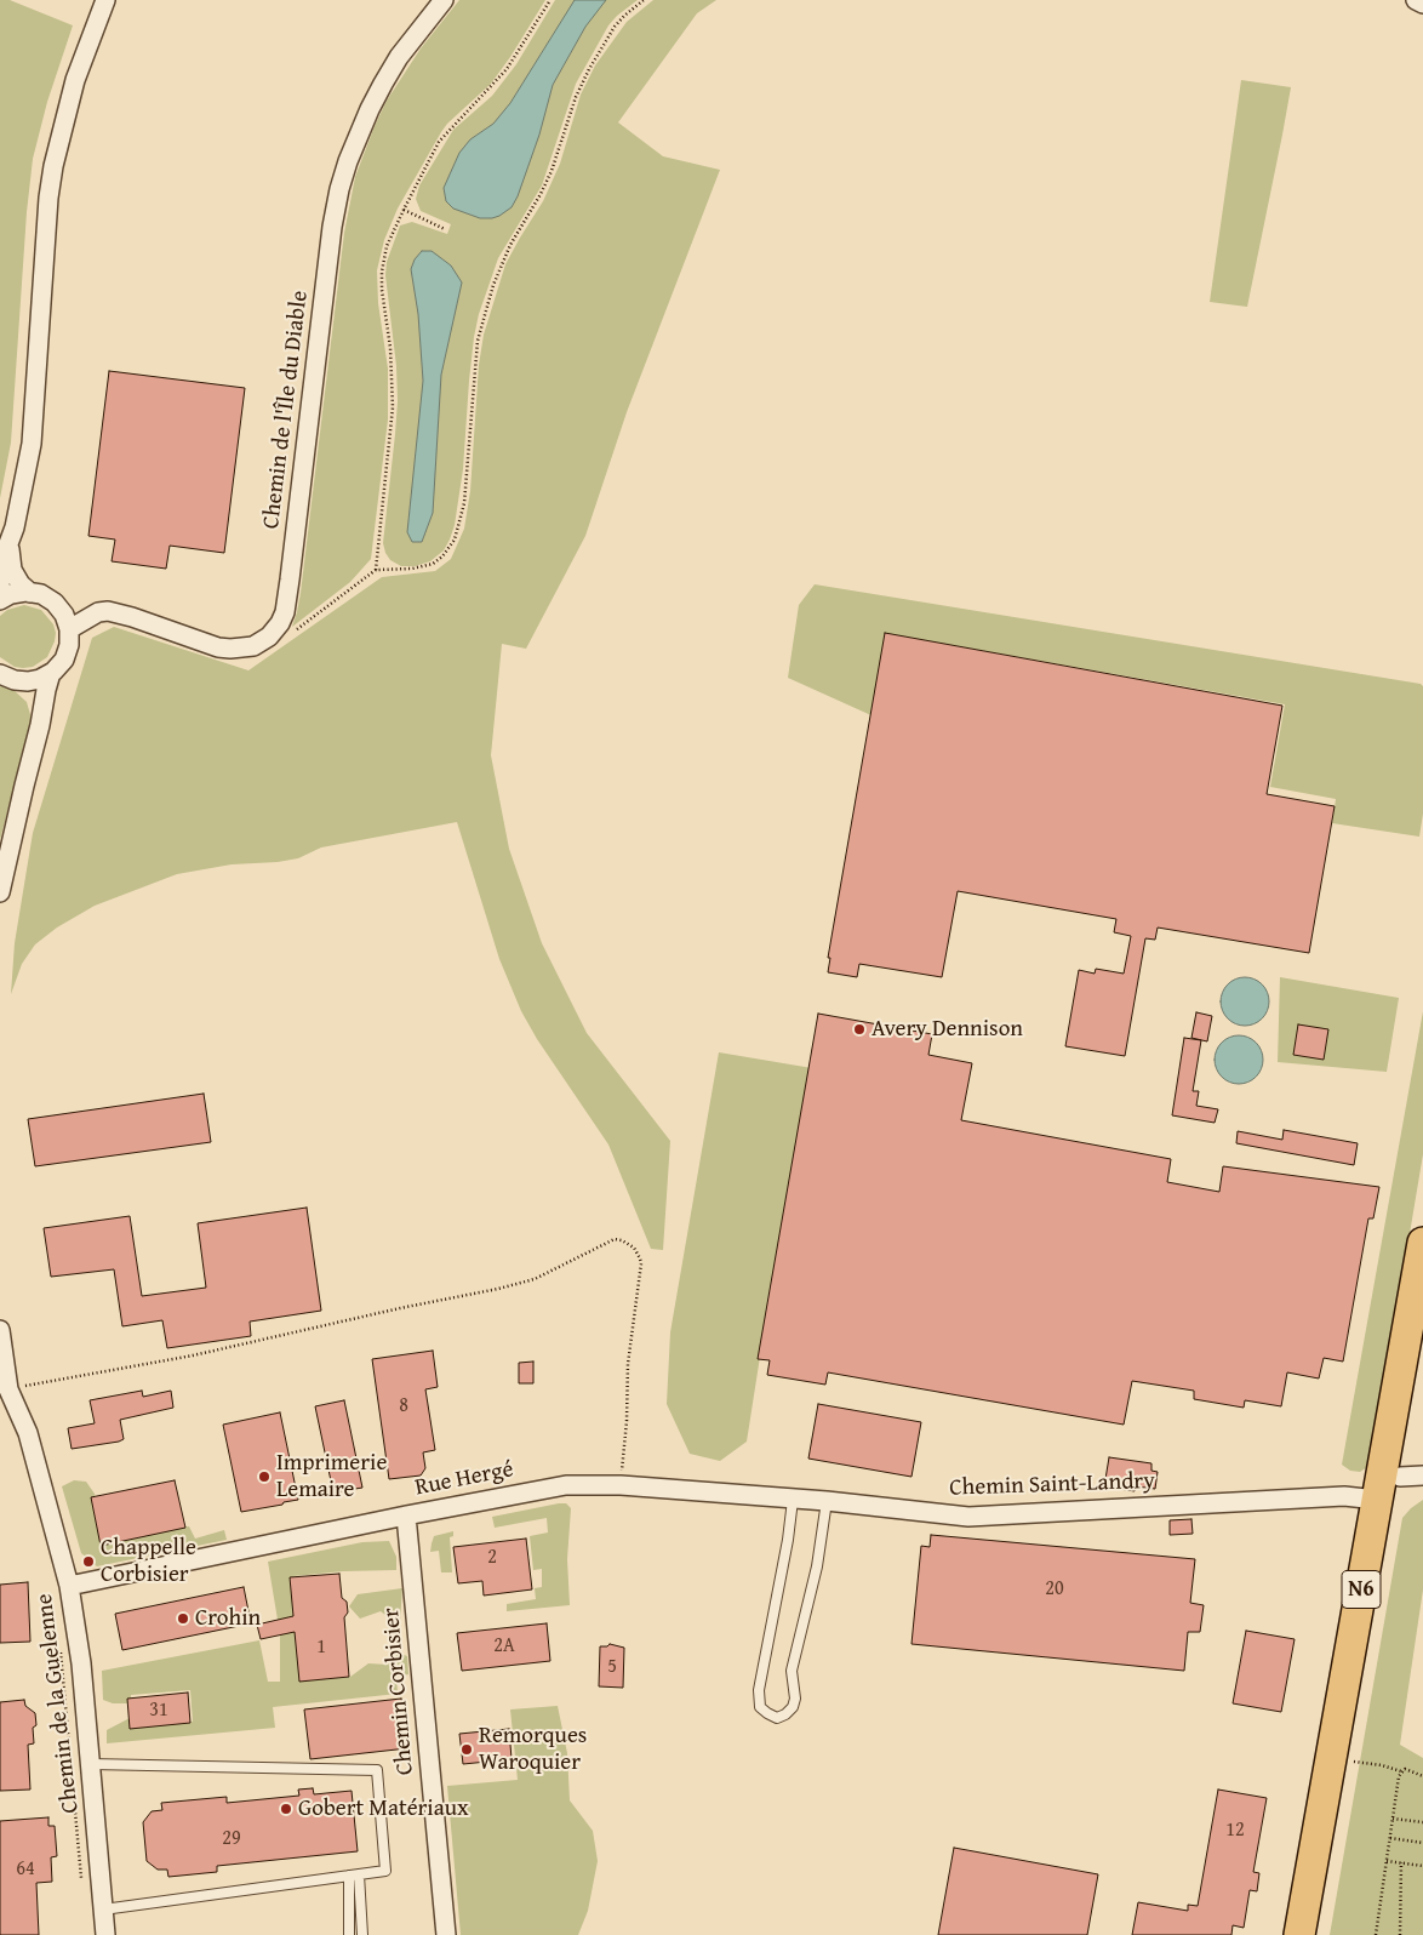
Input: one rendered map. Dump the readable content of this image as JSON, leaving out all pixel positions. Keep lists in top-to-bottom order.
{
  "streets": {
    "main road": ["N6"],
    "street": [
      "Chemin de l'Île du Diable",
      "Rue Hergé",
      "Chemin Saint-Landry",
      "Chemin Corbisier",
      "Chemin de la Guelenne"
    ]
  },
  "crossings": [
    ["Rue Hergé", "Chemin Saint-Landry"],
    ["Rue Hergé", "Chemin Corbisier"],
    ["Rue Hergé", "Chemin de la Guelenne"],
    ["Chemin Saint-Landry", "N6"]
  ],
  "places": [
    "Avery Dennison",
    "Imprimerie Lemaire",
    "Chappelle Corbisier",
    "Crohin",
    "Remorques Waroquier",
    "Gobert Matériaux"
  ],
  "house_numbers": [
    "8",
    "2",
    "20",
    "2A",
    "1",
    "5",
    "31",
    "12",
    "29",
    "64"
  ]
}
